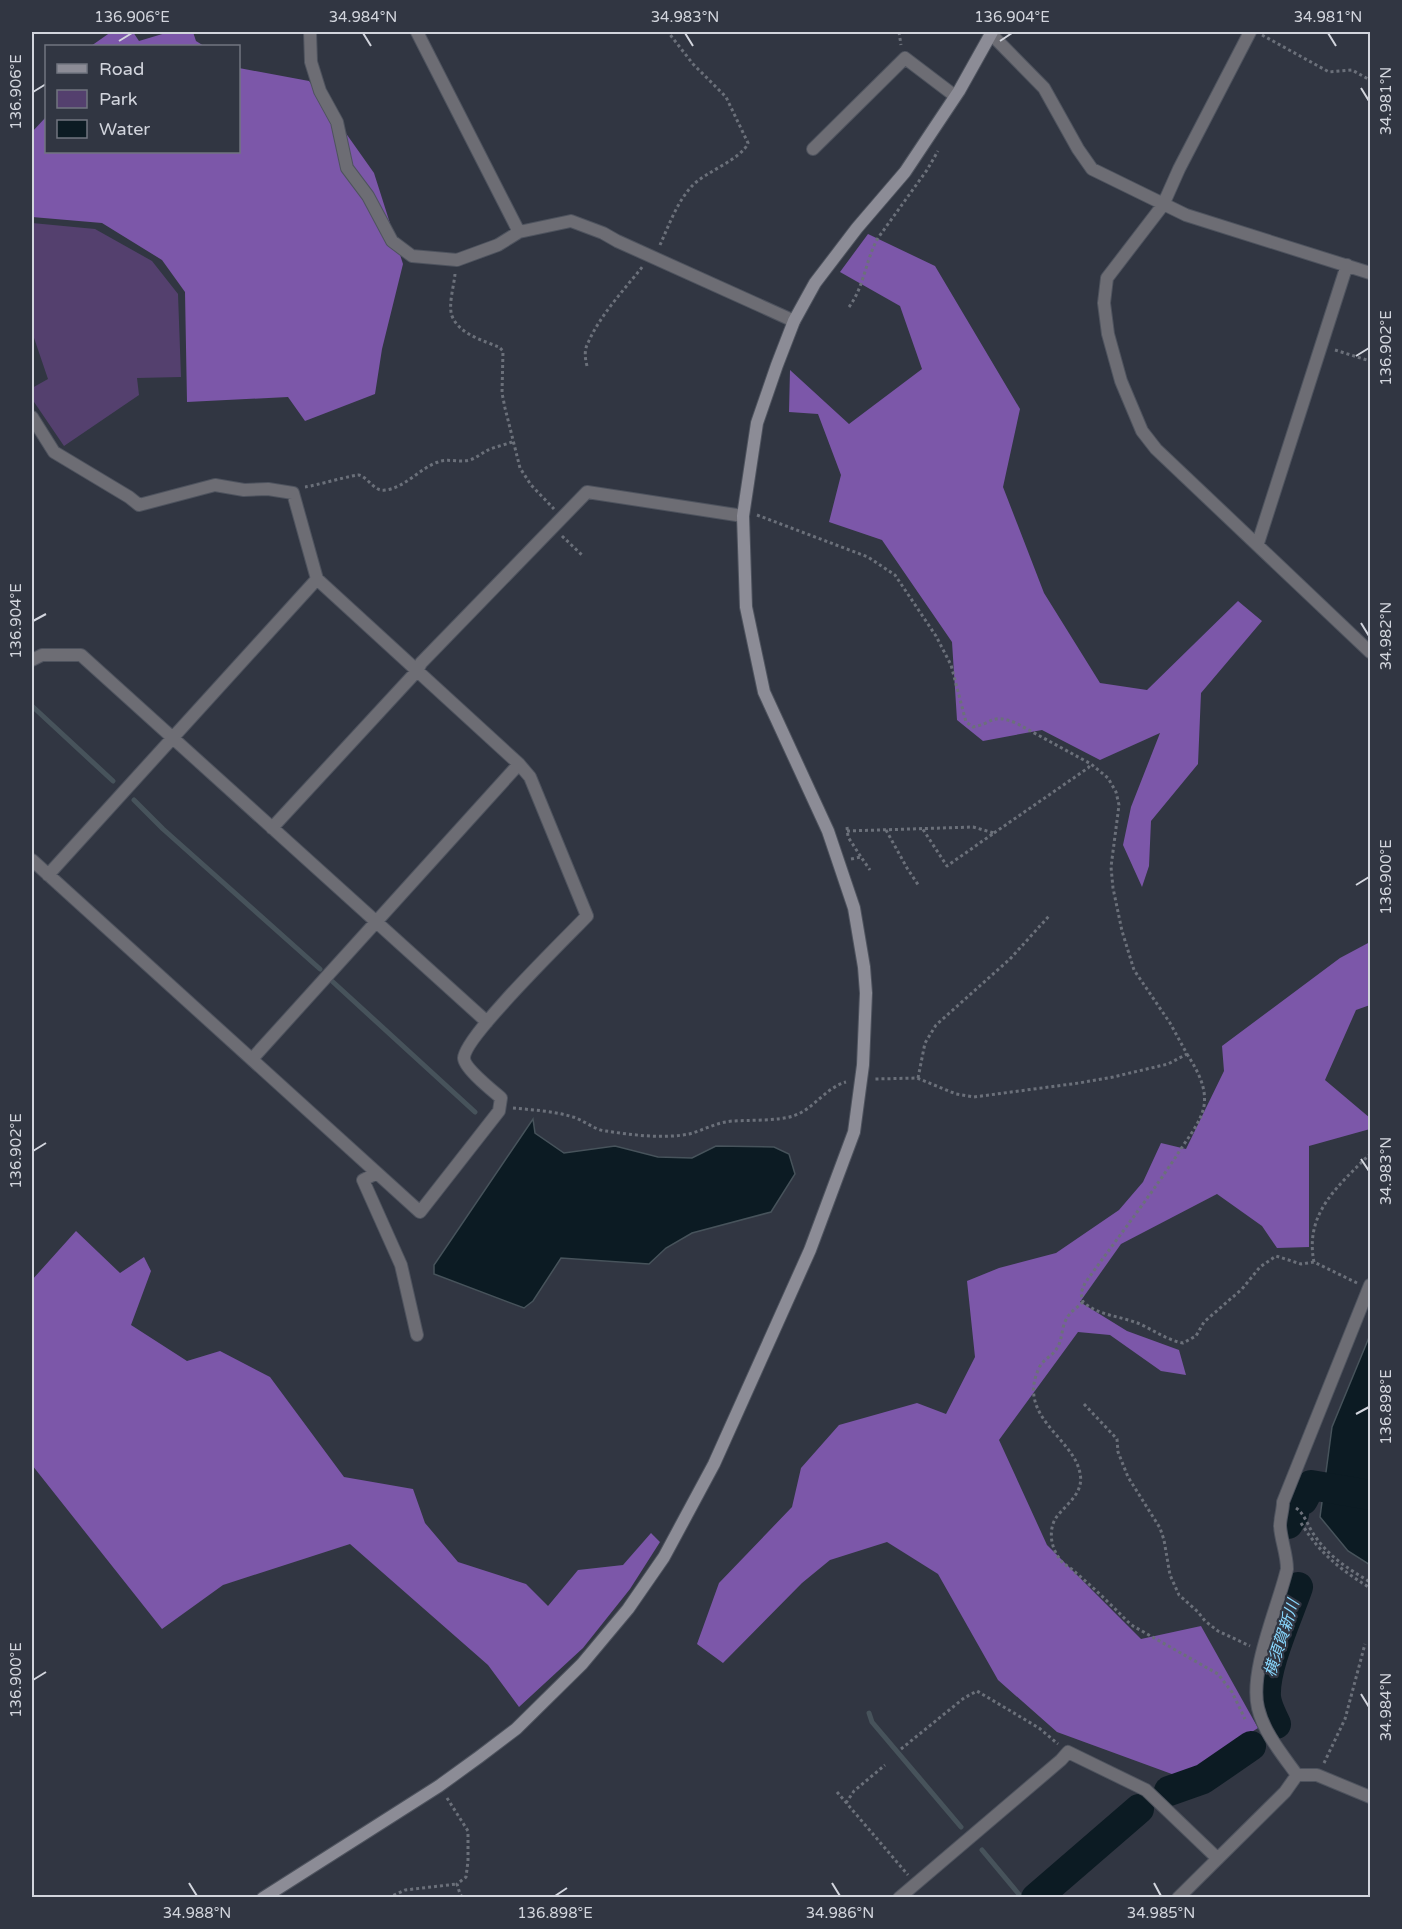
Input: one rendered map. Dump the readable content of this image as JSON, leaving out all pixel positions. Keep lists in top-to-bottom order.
{
  "water": ["横須賀新川"],
  "legend": ["Road", "Park", "Water"],
  "coordinates": [
    "136.906°E",
    "34.984°N",
    "34.983°N",
    "136.904°E",
    "34.981°N",
    "136.902°E",
    "34.982°N",
    "136.900°E",
    "136.898°E",
    "34.988°N",
    "34.986°N",
    "34.985°N"
  ]
}
